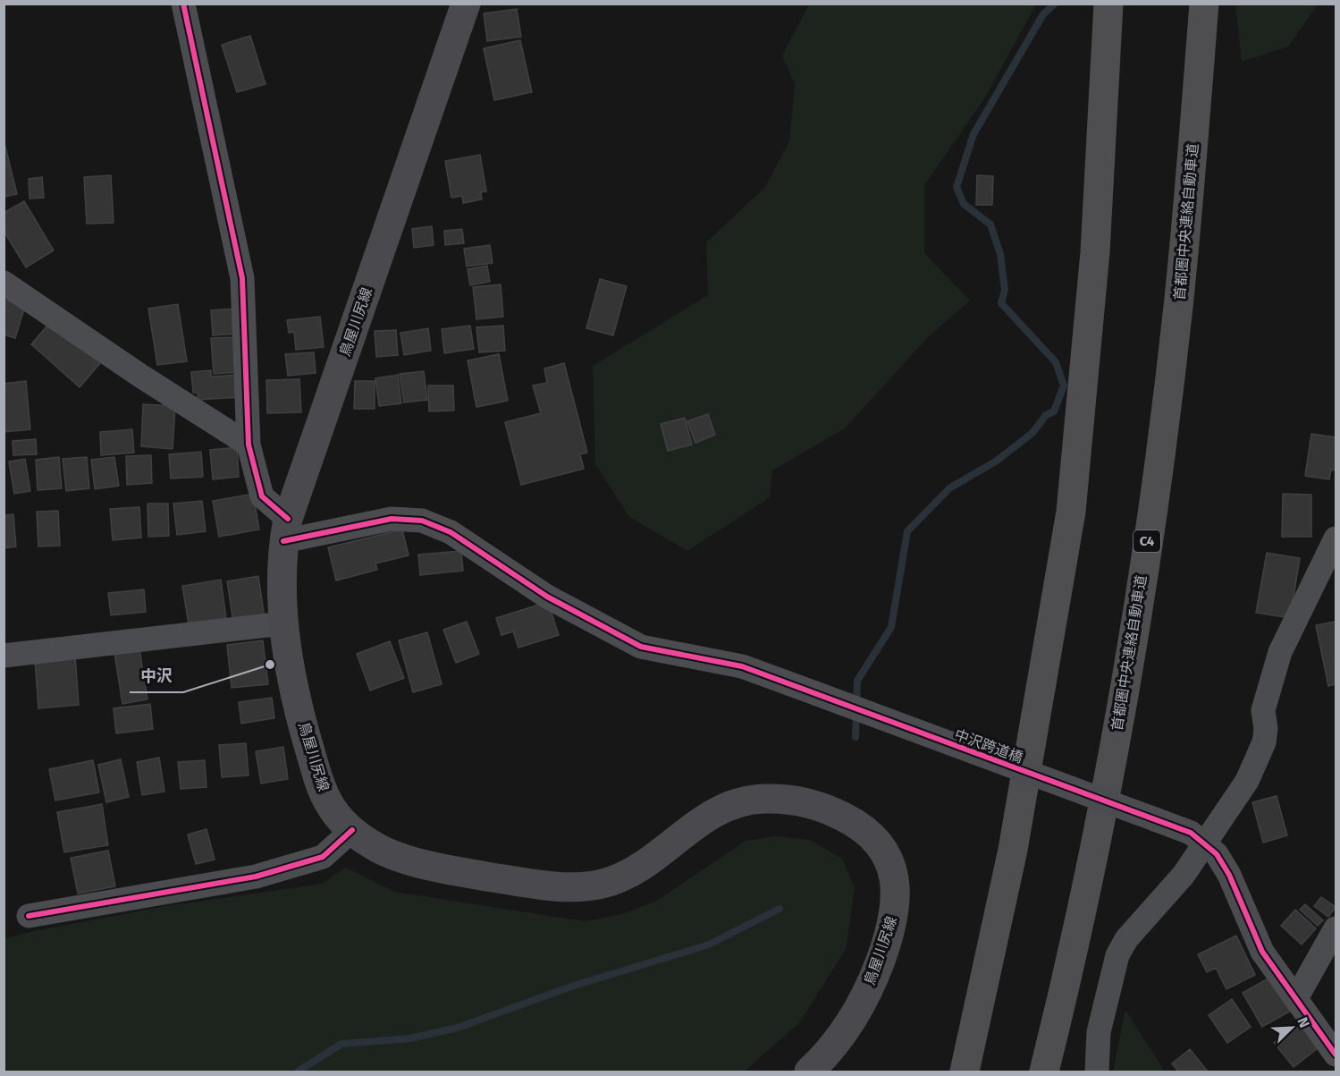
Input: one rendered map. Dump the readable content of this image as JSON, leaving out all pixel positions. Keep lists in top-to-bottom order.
{
  "streets": {
    "highway": ["首都圏中央連絡自動車道", "C4"],
    "main road": ["鳥屋川尻線"],
    "street": ["中沢跨道橋"]
  },
  "crossings": [
    ["鳥屋川尻線", "中沢跨道橋"]
  ],
  "places": ["中沢"],
  "north": "top right"
}
